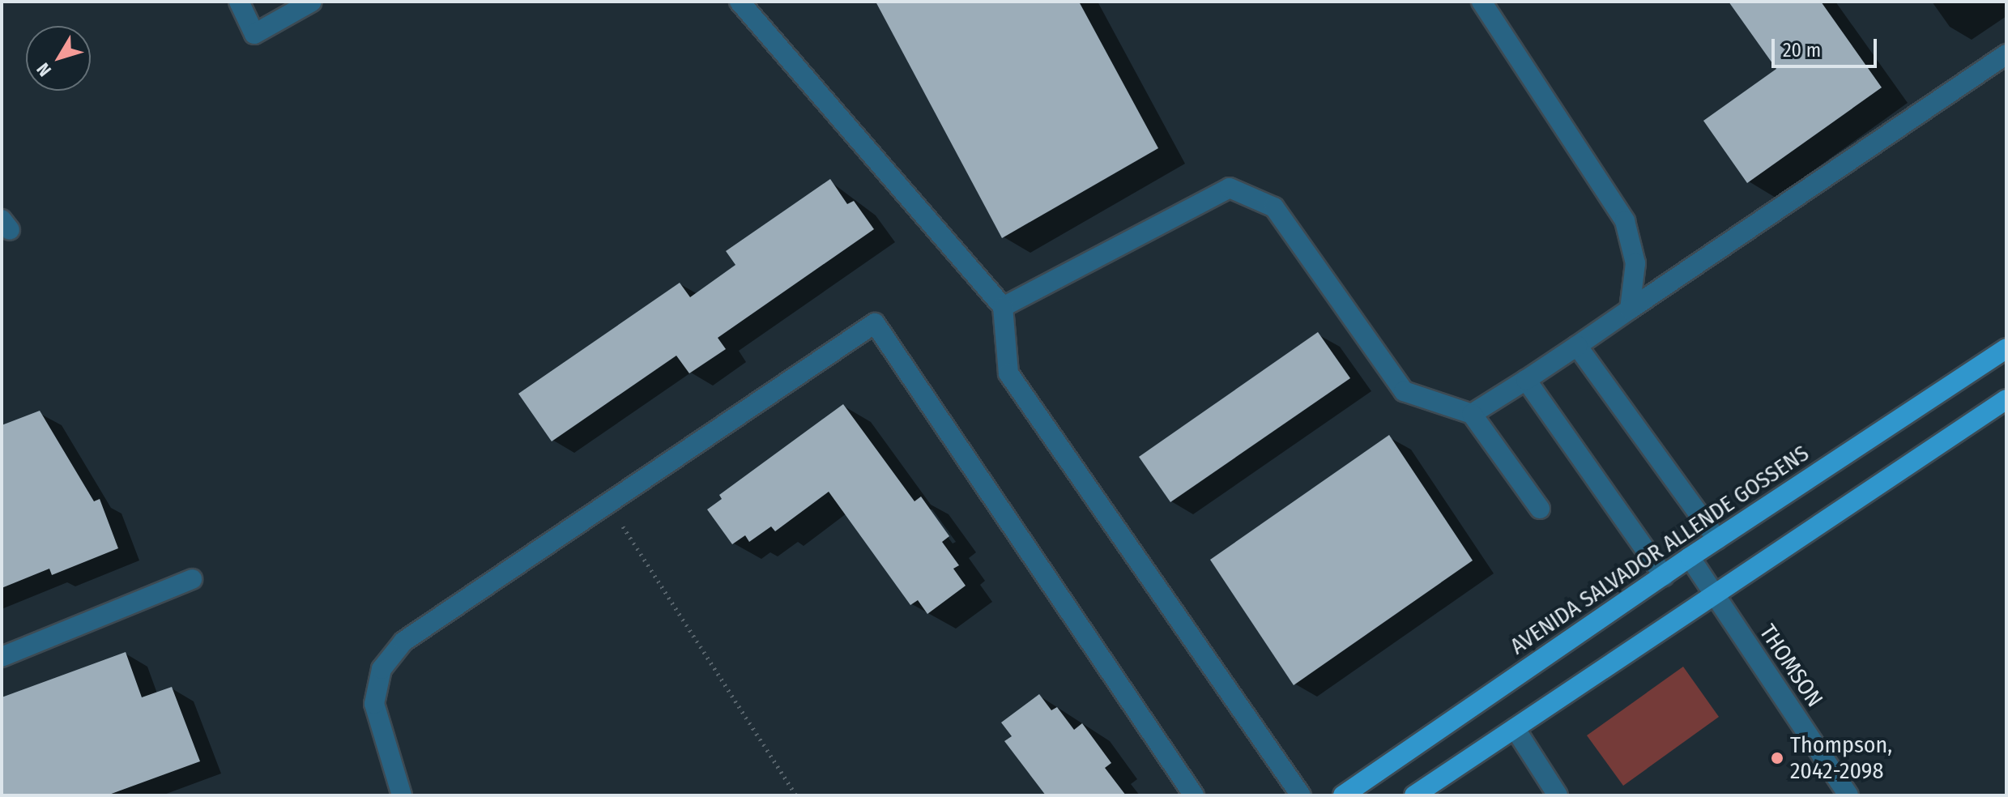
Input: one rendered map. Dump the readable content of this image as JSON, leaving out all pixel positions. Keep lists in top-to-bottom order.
{
  "streets": {
    "main road": ["AVENIDA SALVADOR ALLENDE GOSSENS"],
    "street": ["THOMSON"]
  },
  "crossings": [
    ["AVENIDA SALVADOR ALLENDE GOSSENS", "THOMSON"]
  ],
  "places": ["Thompson, 2042-2098"],
  "scale_bar": "20 m",
  "north": "bottom left"
}
